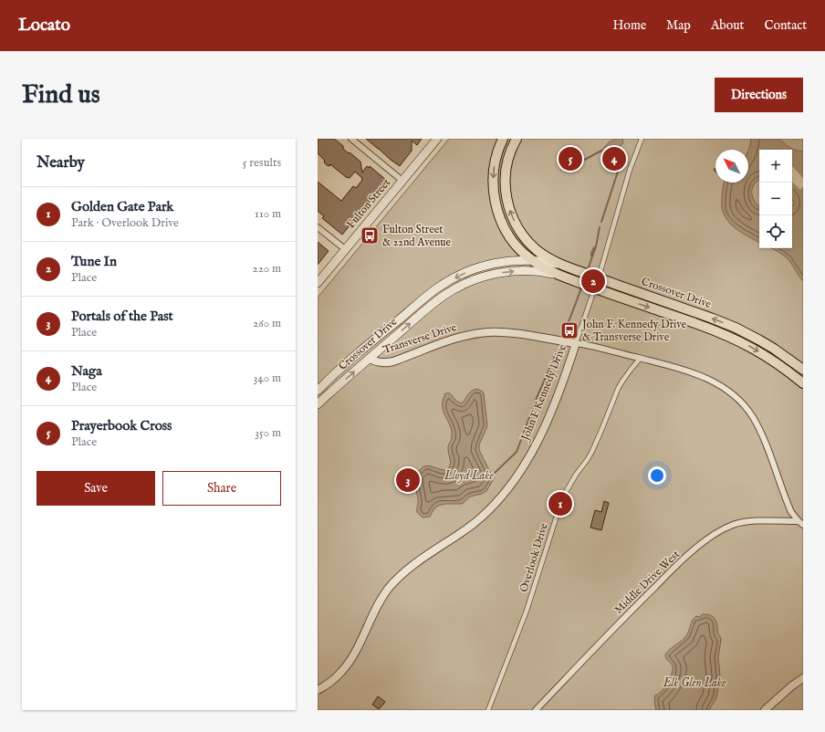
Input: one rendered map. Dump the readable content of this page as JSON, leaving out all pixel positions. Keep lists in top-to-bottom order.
{
  "streets": {
    "highway": ["Crossover Drive"],
    "main road": ["Fulton Street"],
    "street": [
      "Transverse Drive",
      "John F Kennedy Drive",
      "Overlook Drive",
      "Middle Drive West"
    ]
  },
  "crossings": [
    ["Crossover Drive", "Transverse Drive"],
    ["Transverse Drive", "John F Kennedy Drive"],
    ["Transverse Drive", "Overlook Drive"],
    ["Transverse Drive", "Middle Drive West"]
  ],
  "water": ["Lloyd Lake", "Elk Glen Lake"],
  "places": {
    "bus stop": ["Fulton Street & 22nd Avenue", "John F. Kennedy Drive & Transverse Drive"]
  },
  "north": "top left",
  "page": {
    "header": "Locato",
    "nav": [
      "Home",
      "Map",
      "About",
      "Contact"
    ],
    "buttons": [
      "Directions",
      ["Save", "Share"]
    ],
    "title": "Find us",
    "heading": ["Nearby", "5 results"],
    "pins": [
      "4",
      "5",
      "2",
      "3",
      "1"
    ],
    "map_buttons": ["+", "−"],
    "list": [
      {
        "mark": "1",
        "name": "Golden Gate Park",
        "note": "Park · Overlook Drive",
        "value": "110 m"
      },
      {
        "mark": "2",
        "name": "Tune In",
        "note": "Place",
        "value": "220 m"
      },
      {
        "mark": "3",
        "name": "Portals of the Past",
        "note": "Place",
        "value": "260 m"
      },
      {
        "mark": "4",
        "name": "Naga",
        "note": "Place",
        "value": "340 m"
      },
      {
        "mark": "5",
        "name": "Prayerbook Cross",
        "note": "Place",
        "value": "350 m"
      }
    ]
  }
}
